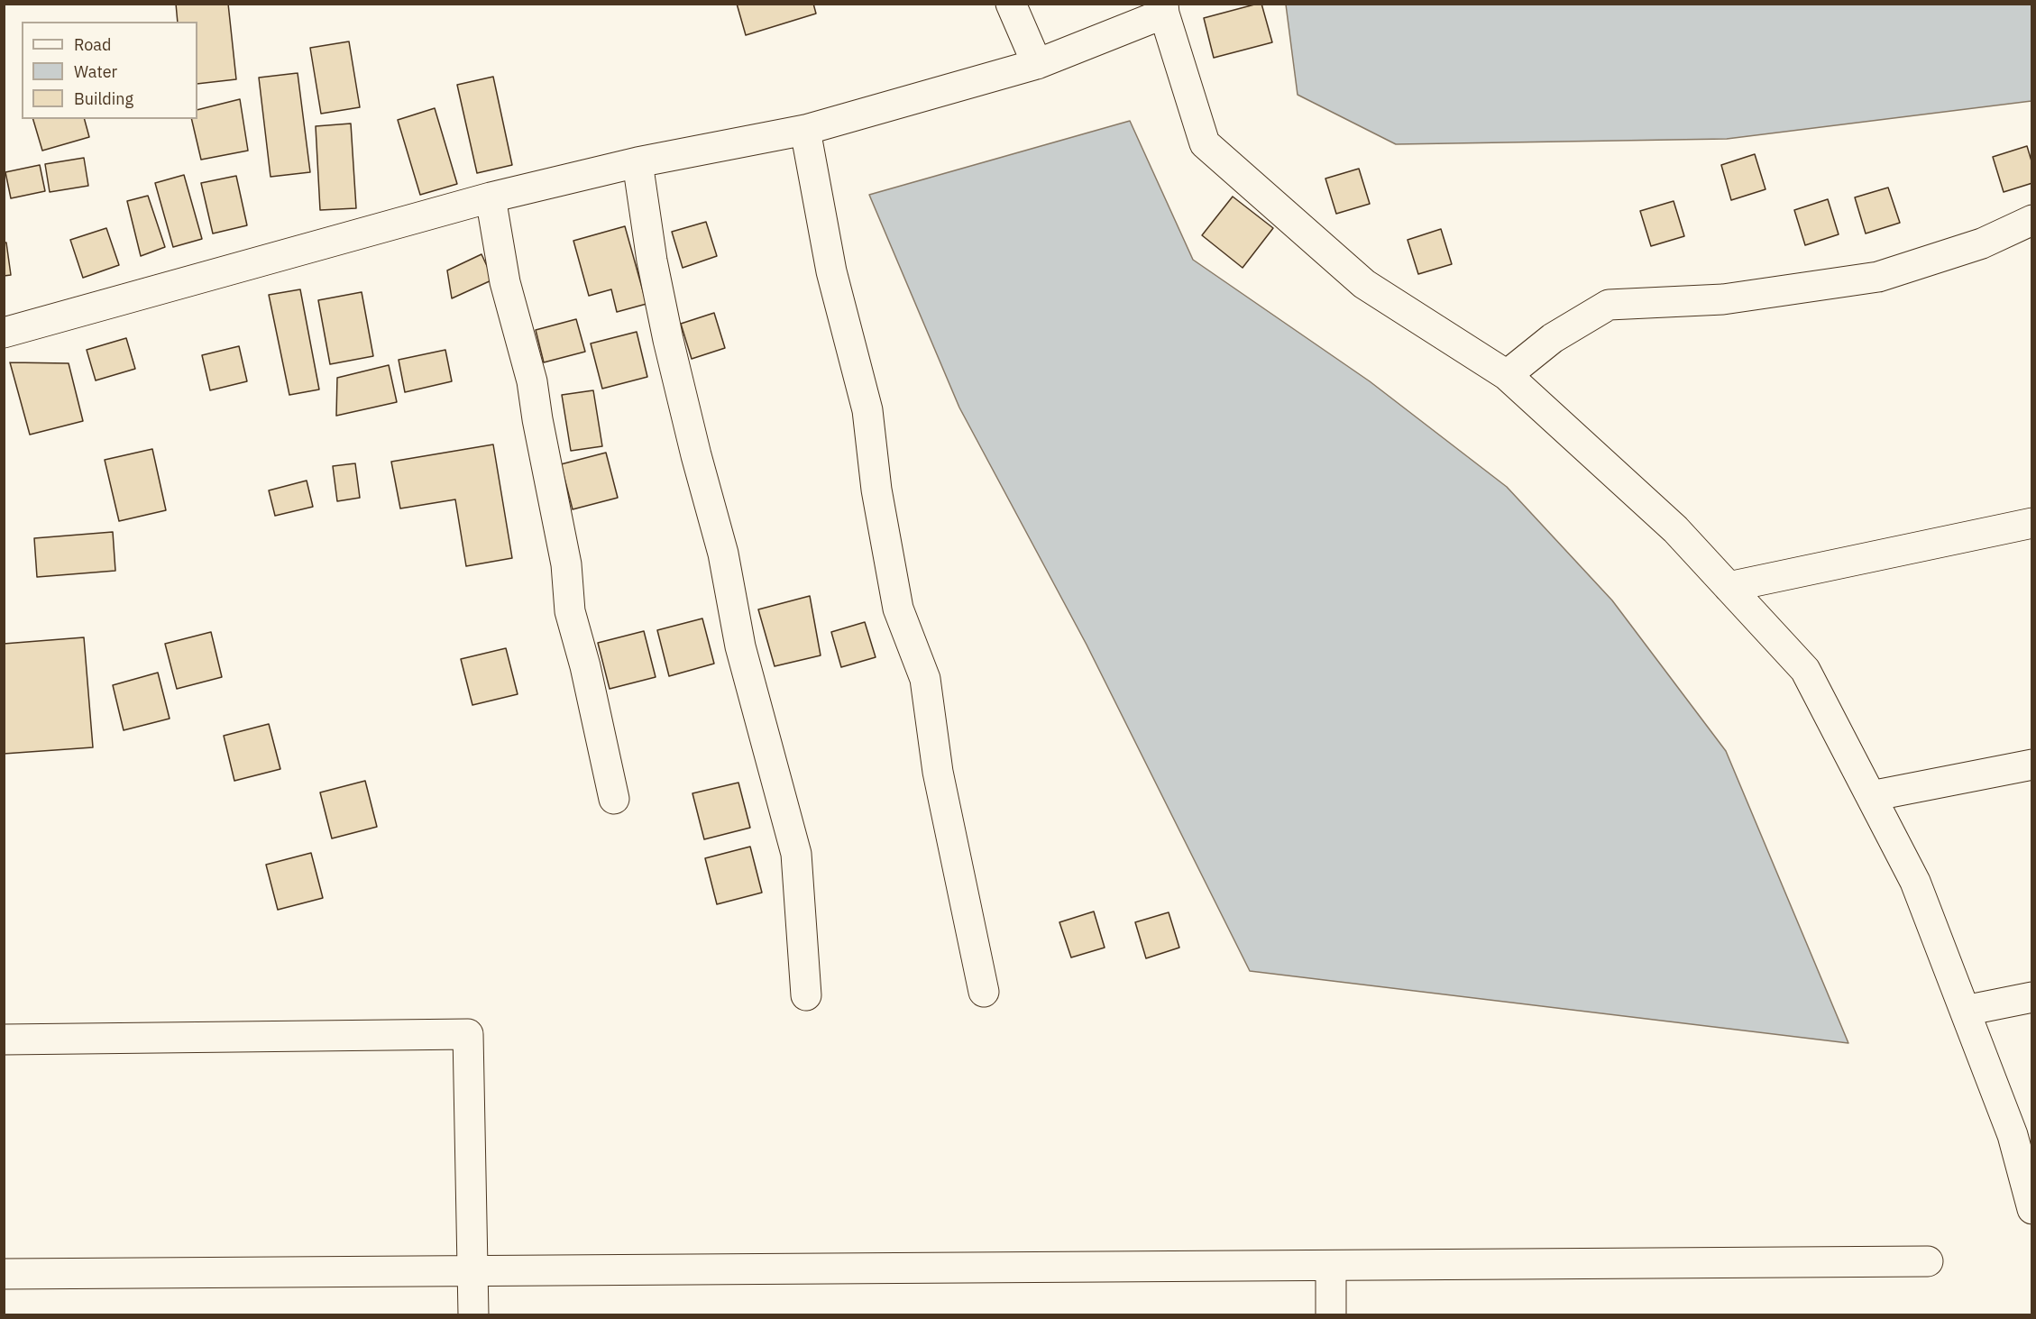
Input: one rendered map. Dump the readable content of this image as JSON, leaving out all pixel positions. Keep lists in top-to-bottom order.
{
  "legend": ["Road", "Water", "Building"]
}
